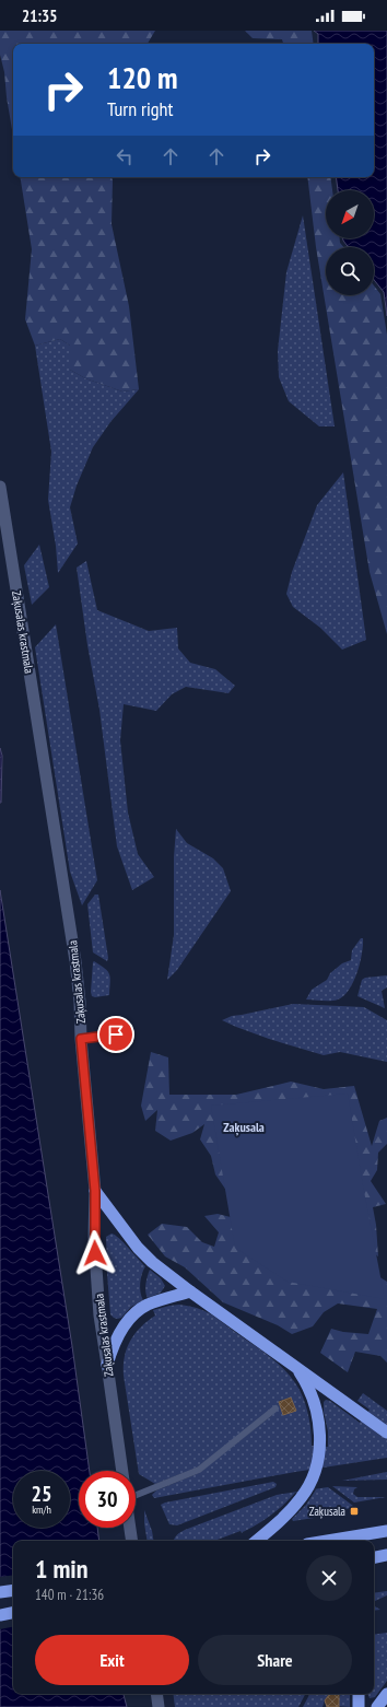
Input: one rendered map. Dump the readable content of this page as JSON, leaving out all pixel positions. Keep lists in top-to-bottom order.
{
  "streets": {
    "street": ["Zaķusalas krastmala"]
  },
  "districts": ["Zaķusala"],
  "places": {
    "transit": ["Zaķusala"]
  },
  "north": "bottom left",
  "page": {
    "status": "21:35",
    "turn": ["120 m", "Turn right"],
    "speed": "25 km/h",
    "limit": "30",
    "heading": ["1 min", "140 m · 21:36"],
    "buttons": ["Exit", "Share"]
  }
}
